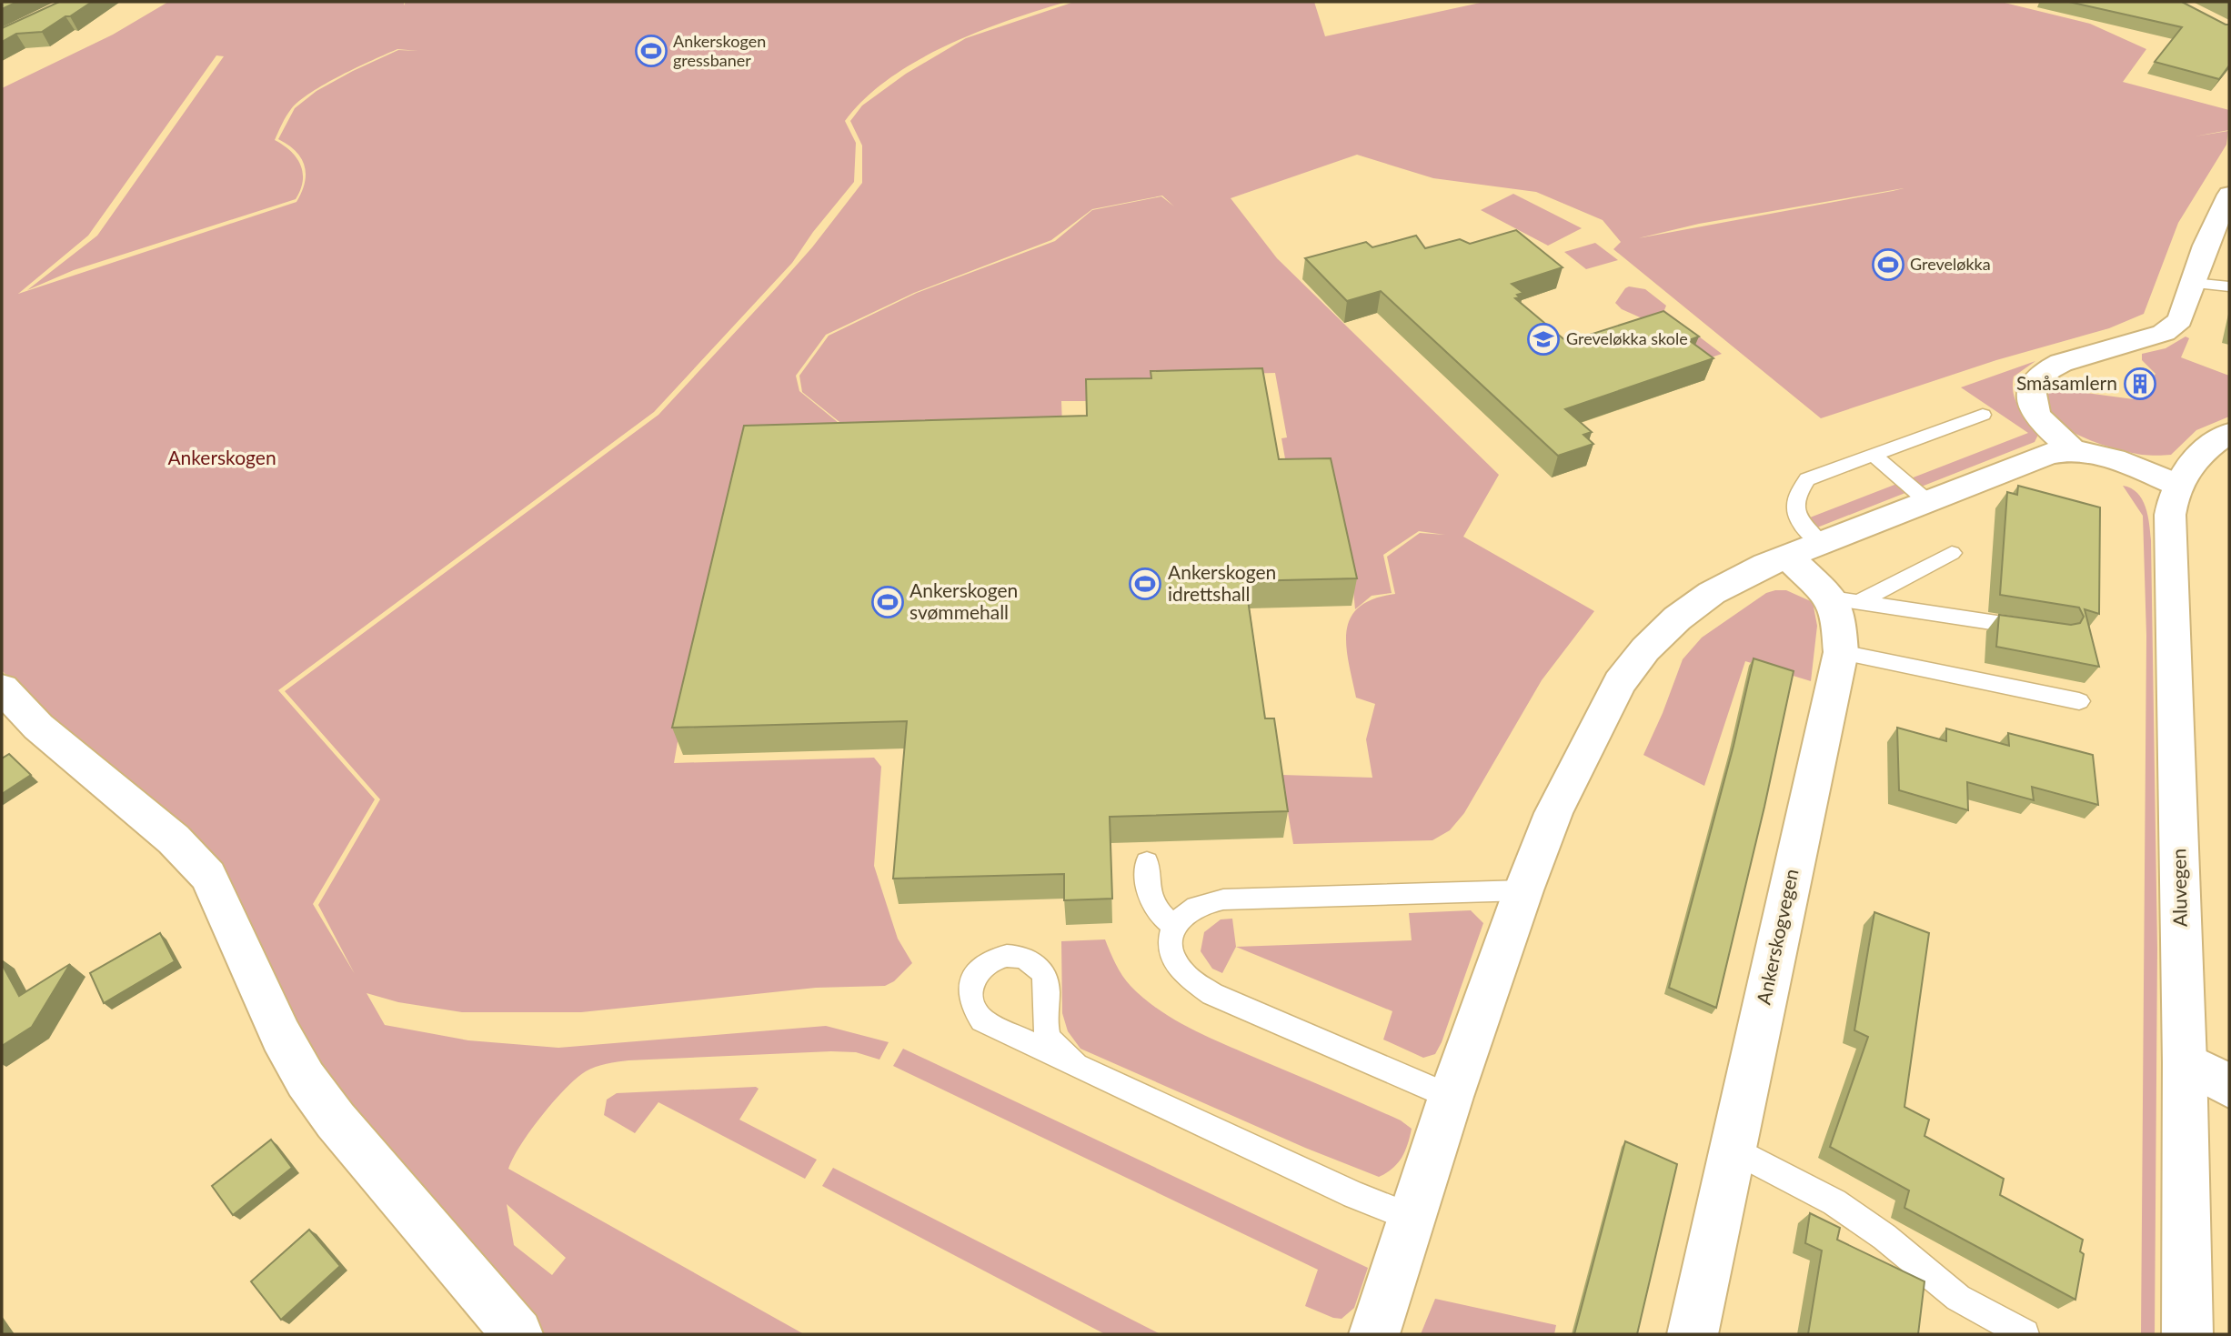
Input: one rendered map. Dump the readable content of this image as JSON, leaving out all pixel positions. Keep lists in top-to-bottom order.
{
  "streets": {
    "street": ["Aluvegen", "Ankerskogvegen"]
  },
  "parks": ["Ankerskogen"],
  "places": {
    "sports": [
      "Ankerskogen gressbaner",
      "Greveløkka",
      "Ankerskogen idrettshall",
      "Ankerskogen svømmehall"
    ],
    "school or university": ["Greveløkka skole"],
    "building": ["Småsamlern"]
  }
}
